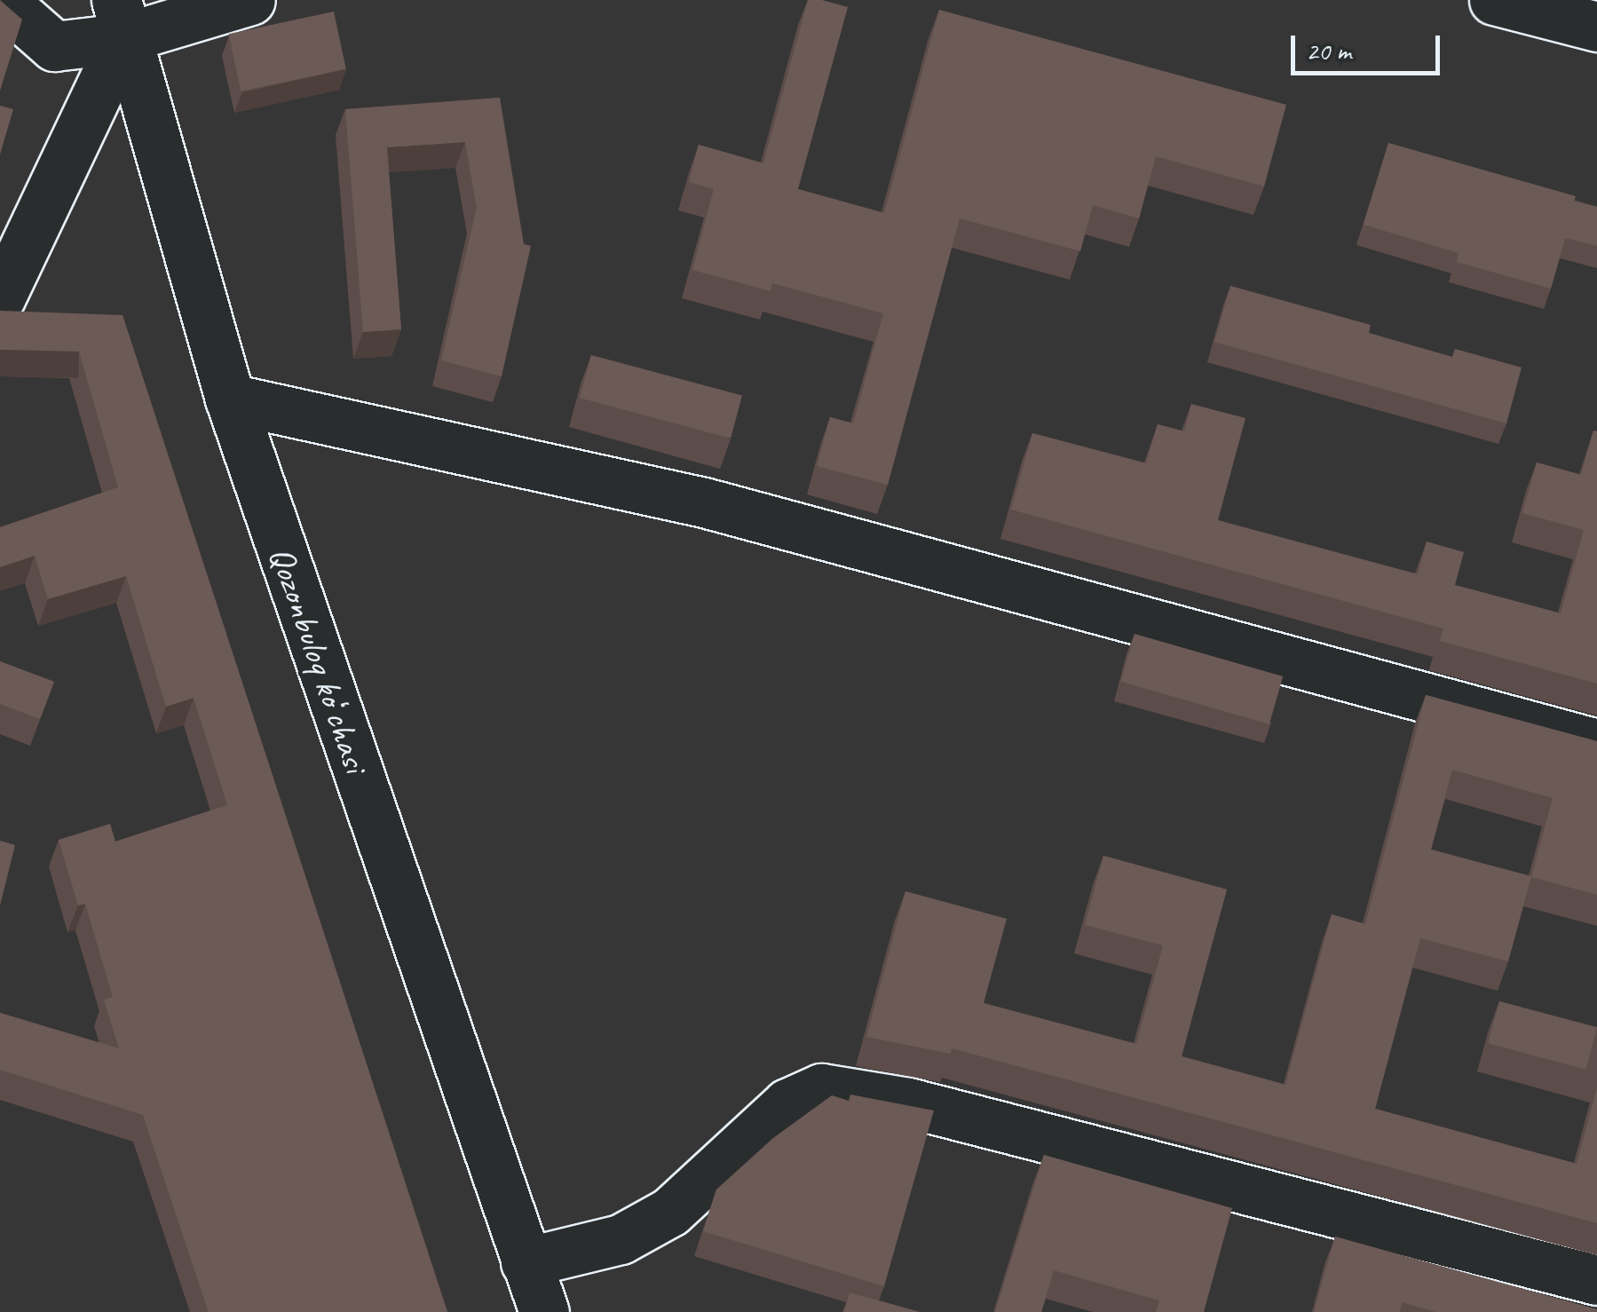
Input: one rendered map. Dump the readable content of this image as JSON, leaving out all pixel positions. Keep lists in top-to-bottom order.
{
  "streets": {
    "street": ["Qozonbuloq koʻchasi"]
  },
  "scale_bar": "20 m"
}
